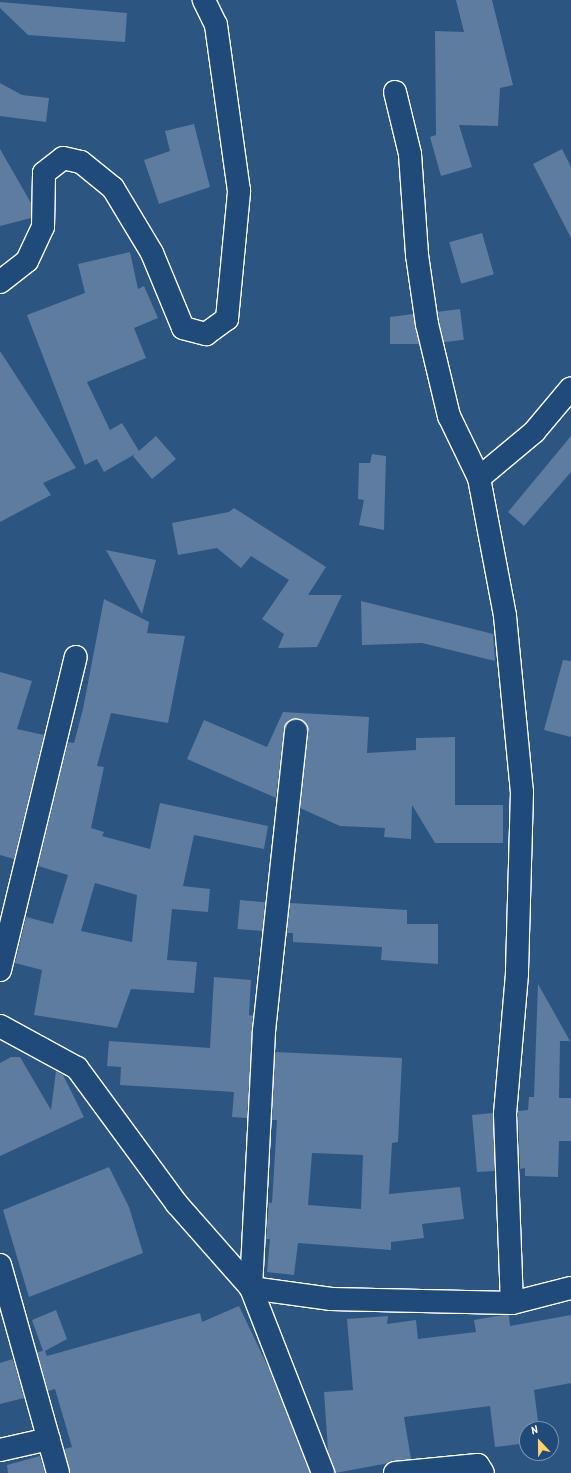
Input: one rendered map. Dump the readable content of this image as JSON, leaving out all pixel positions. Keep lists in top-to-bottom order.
{
  "north": "top"
}
